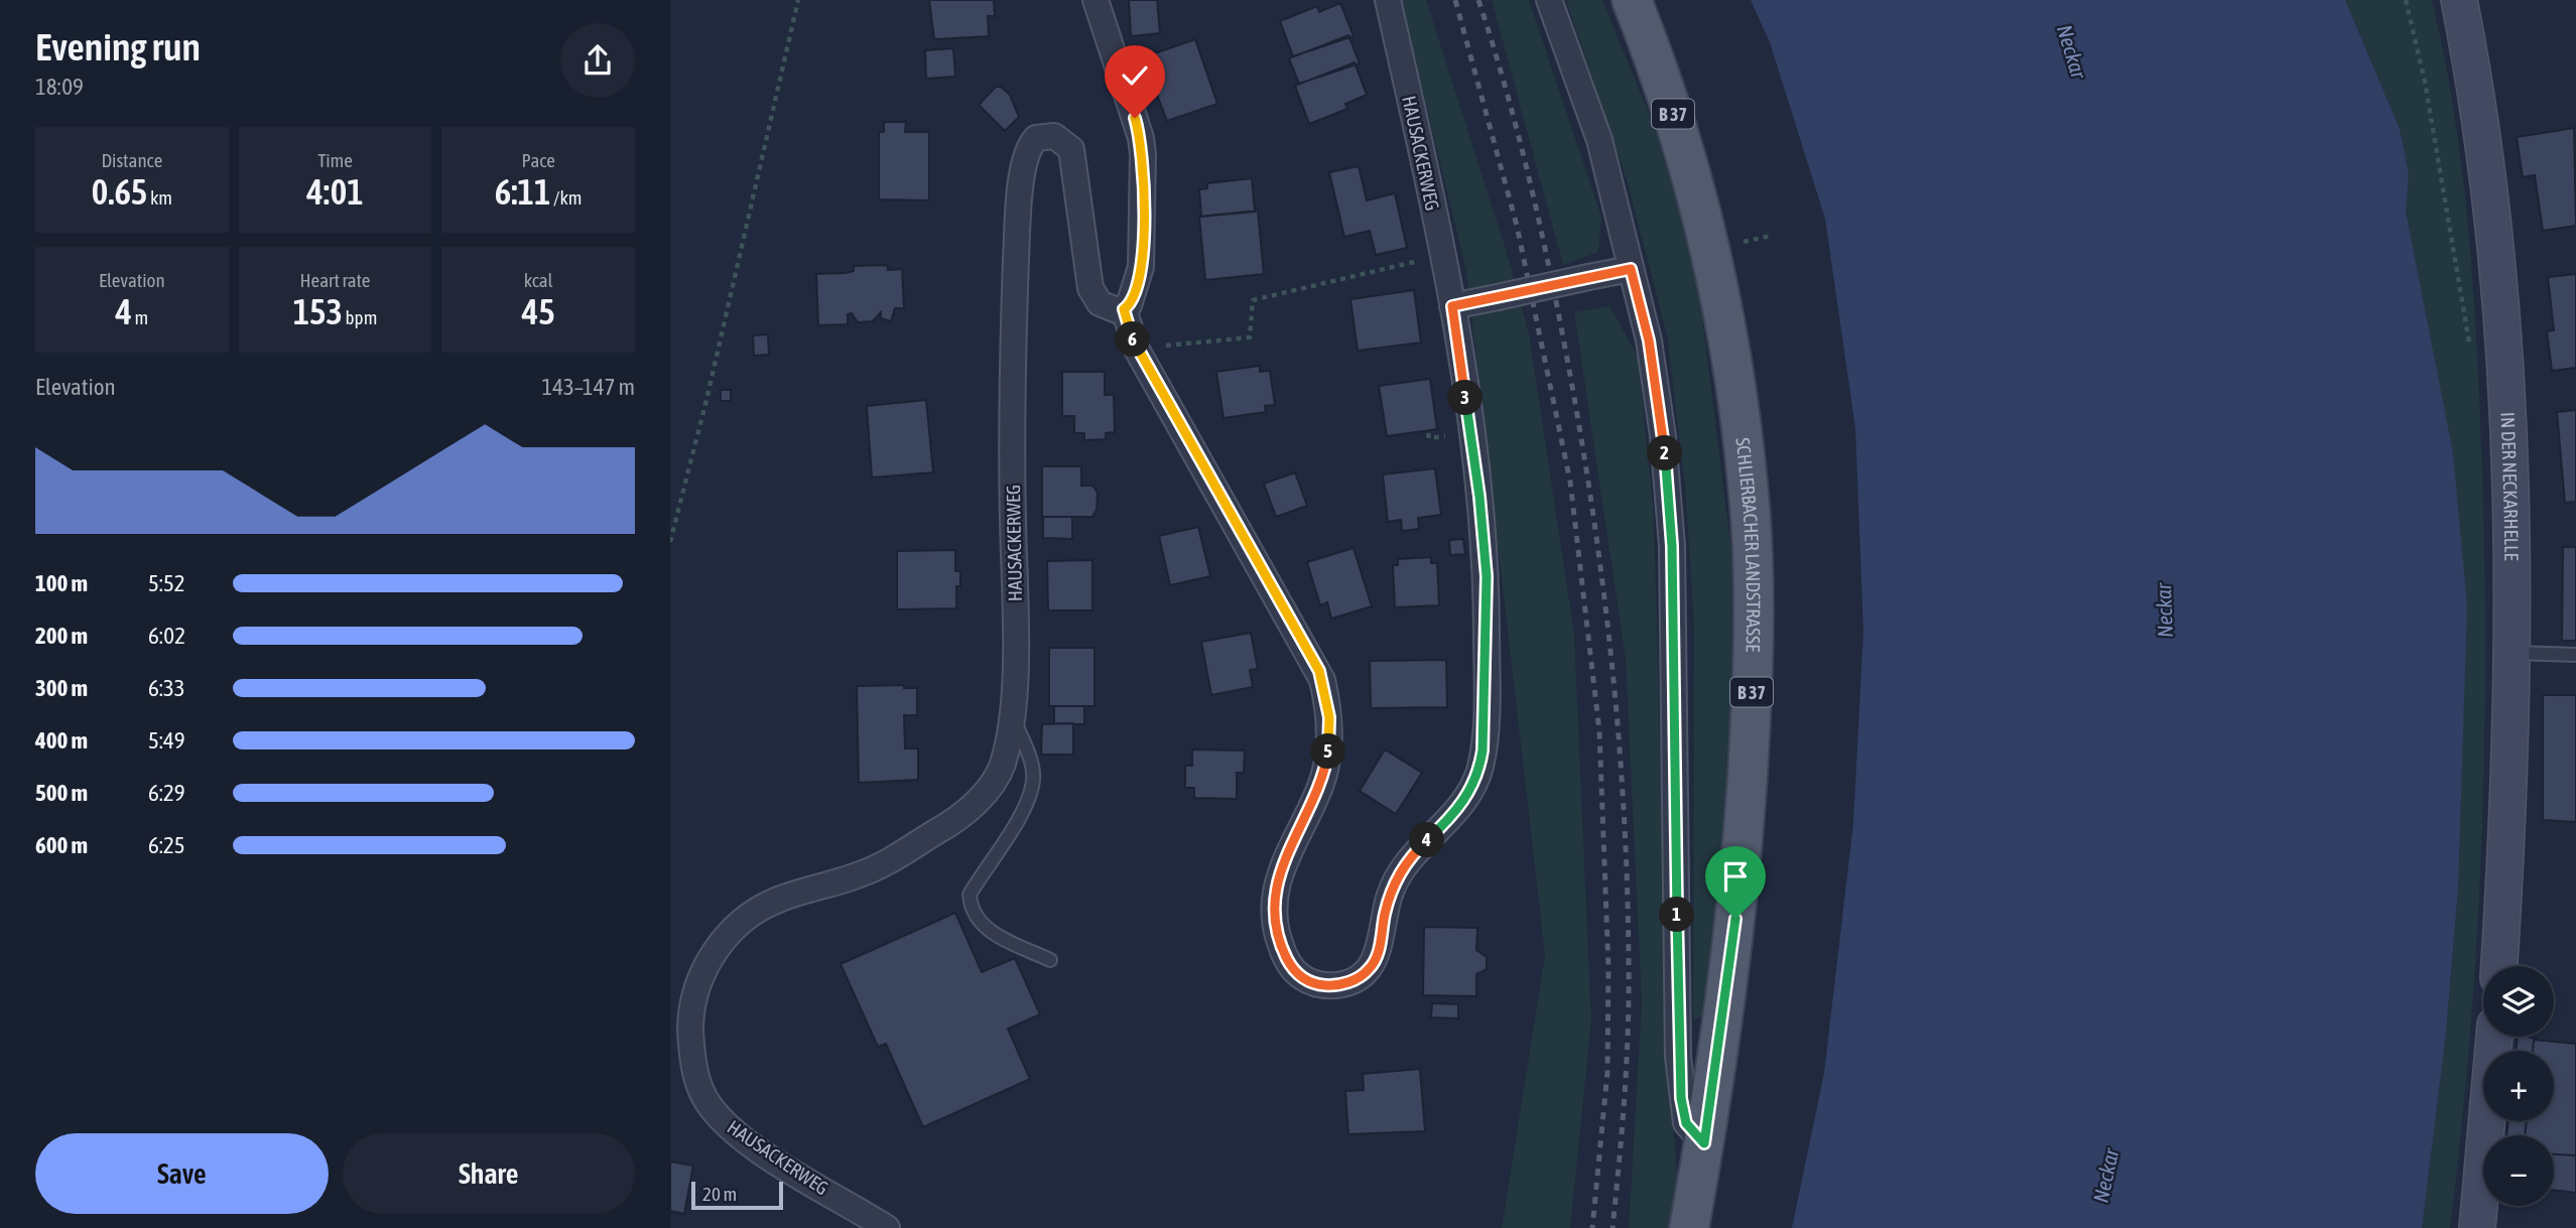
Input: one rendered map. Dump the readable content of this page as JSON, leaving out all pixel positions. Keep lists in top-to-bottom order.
{
  "streets": {
    "main road": ["B 37", "IN DER NECKARHELLE", "SCHLIERBACHER LANDSTRASSE"],
    "street": ["HAUSACKERWEG"]
  },
  "water": ["Neckar"],
  "scale_bar": "20 m",
  "page": {
    "heading": ["Evening run", "18:09"],
    "stats": [
      ["Distance", "0.65 km"],
      ["Time", "4:01"],
      ["Pace", "6:11 /km"],
      ["Elevation", "4 m"],
      ["Heart rate", "153 bpm"],
      ["kcal", "45"]
    ],
    "pins": [
      "6",
      "3",
      "2",
      "5",
      "4",
      "1"
    ],
    "chart": ["Elevation", "143–147 m"],
    "list": [
      {
        "name": "100 m",
        "note": "5:52"
      },
      {
        "name": "200 m",
        "note": "6:02"
      },
      {
        "name": "300 m",
        "note": "6:33"
      },
      {
        "name": "400 m",
        "note": "5:49"
      },
      {
        "name": "500 m",
        "note": "6:29"
      },
      {
        "name": "600 m",
        "note": "6:25"
      }
    ],
    "map_buttons": ["+", "−"],
    "buttons": ["Save", "Share"],
    "scale": "20 m"
  }
}
